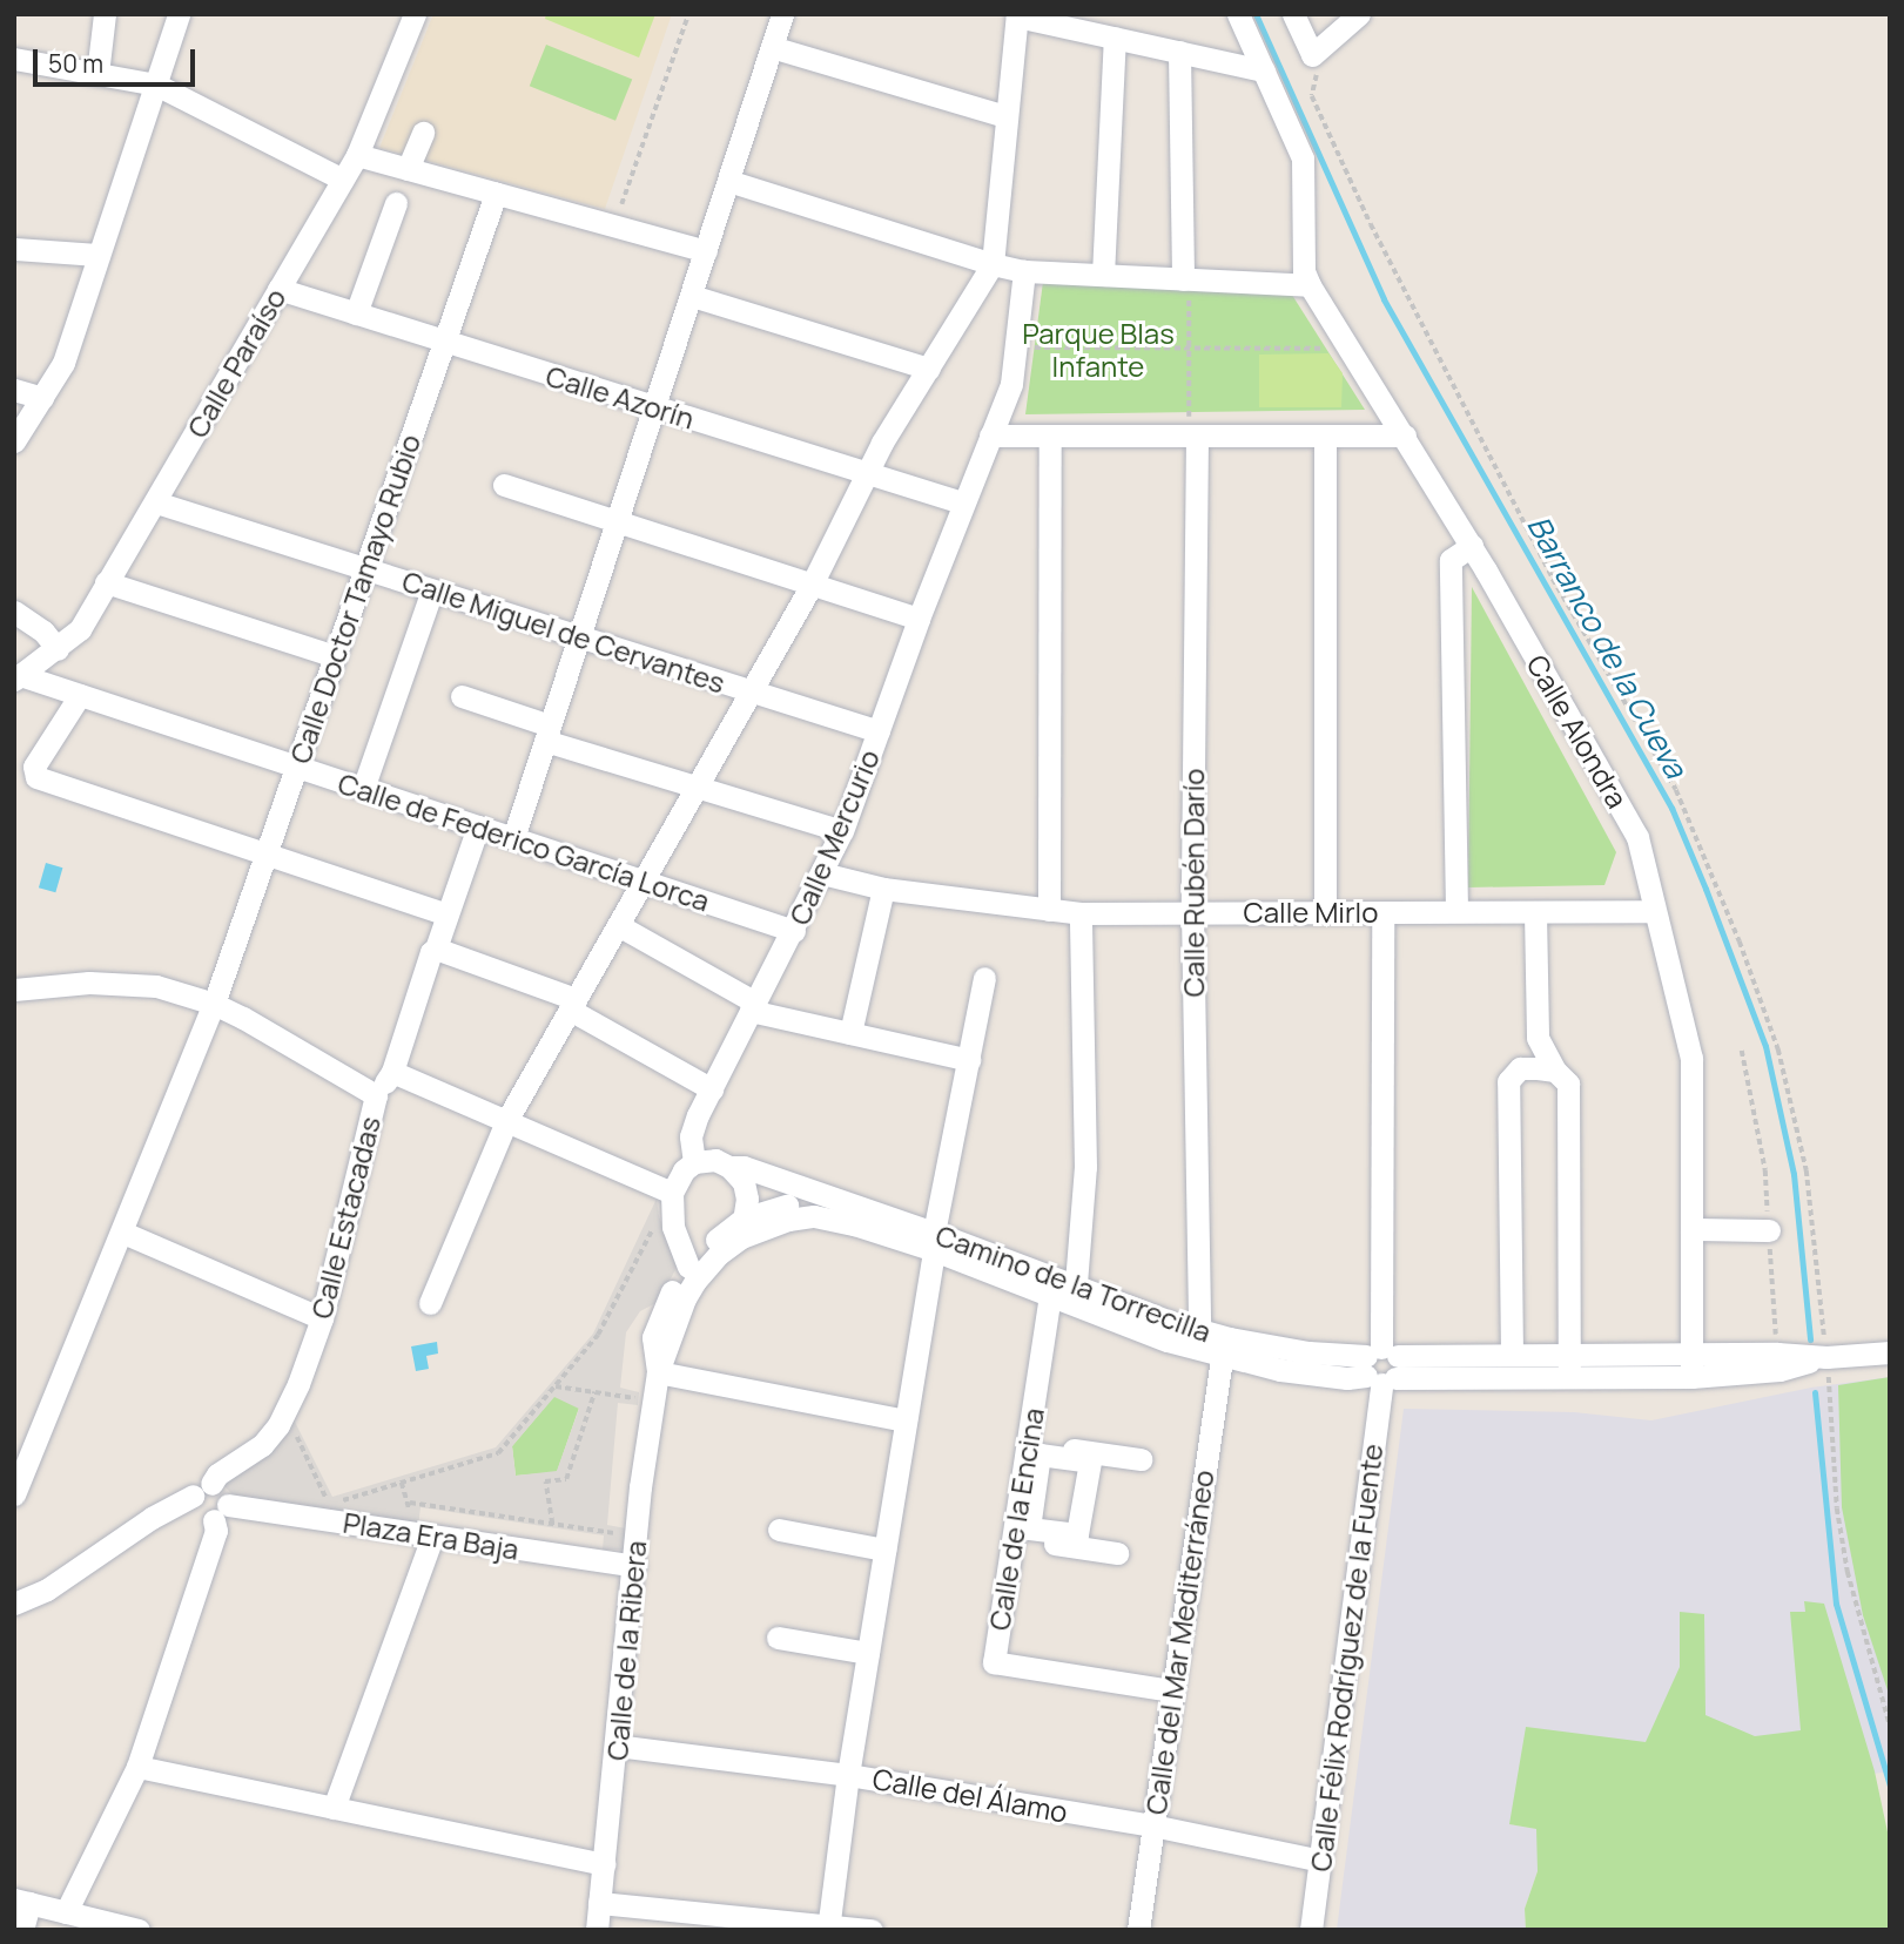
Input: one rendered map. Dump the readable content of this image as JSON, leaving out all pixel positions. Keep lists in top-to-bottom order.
{
  "streets": {
    "street": [
      "Calle Paraíso",
      "Calle Azorín",
      "Calle Doctor Tamayo Rubio",
      "Calle Miguel de Cervantes",
      "Calle Alondra",
      "Calle Mercurio",
      "Calle de Federico García Lorca",
      "Calle Rubén Darío",
      "Calle Mirlo",
      "Calle Estacadas",
      "Camino de la Torrecilla",
      "Calle de la Encina",
      "Plaza Era Baja",
      "Calle del Mar Mediterráneo",
      "Calle de la Ribera",
      "Calle Félix Rodríguez de la Fuente",
      "Calle del Álamo"
    ]
  },
  "crossings": [
    ["Calle Paraíso", "Calle Azorín"],
    ["Calle Paraíso", "Calle Miguel de Cervantes"],
    ["Calle Paraíso", "Calle de Federico García Lorca"],
    ["Calle Azorín", "Calle Doctor Tamayo Rubio"],
    ["Calle Azorín", "Calle Mercurio"],
    ["Calle Doctor Tamayo Rubio", "Calle Miguel de Cervantes"],
    ["Calle Doctor Tamayo Rubio", "Calle de Federico García Lorca"],
    ["Calle Doctor Tamayo Rubio", "Calle Estacadas"],
    ["Calle Miguel de Cervantes", "Calle Mercurio"],
    ["Calle Alondra", "Calle Mirlo"],
    ["Calle Alondra", "Camino de la Torrecilla"],
    ["Calle Mercurio", "Calle de Federico García Lorca"],
    ["Calle Mercurio", "Calle Mirlo"],
    ["Calle Mercurio", "Camino de la Torrecilla"],
    ["Calle Mercurio", "Calle de la Ribera"],
    ["Calle Rubén Darío", "Calle Mirlo"],
    ["Calle Rubén Darío", "Camino de la Torrecilla"],
    ["Calle Mirlo", "Calle Félix Rodríguez de la Fuente"],
    ["Camino de la Torrecilla", "Calle de la Encina"],
    ["Camino de la Torrecilla", "Calle del Mar Mediterráneo"],
    ["Camino de la Torrecilla", "Calle de la Ribera"],
    ["Camino de la Torrecilla", "Calle Félix Rodríguez de la Fuente"],
    ["Calle de la Encina", "Calle del Mar Mediterráneo"],
    ["Plaza Era Baja", "Calle de la Ribera"],
    ["Calle del Mar Mediterráneo", "Calle del Álamo"],
    ["Calle de la Ribera", "Calle del Álamo"],
    ["Calle Félix Rodríguez de la Fuente", "Calle del Álamo"]
  ],
  "water": ["Barranco de la Cueva"],
  "parks": ["Parque Blas Infante"],
  "scale_bar": "50 m"
}
